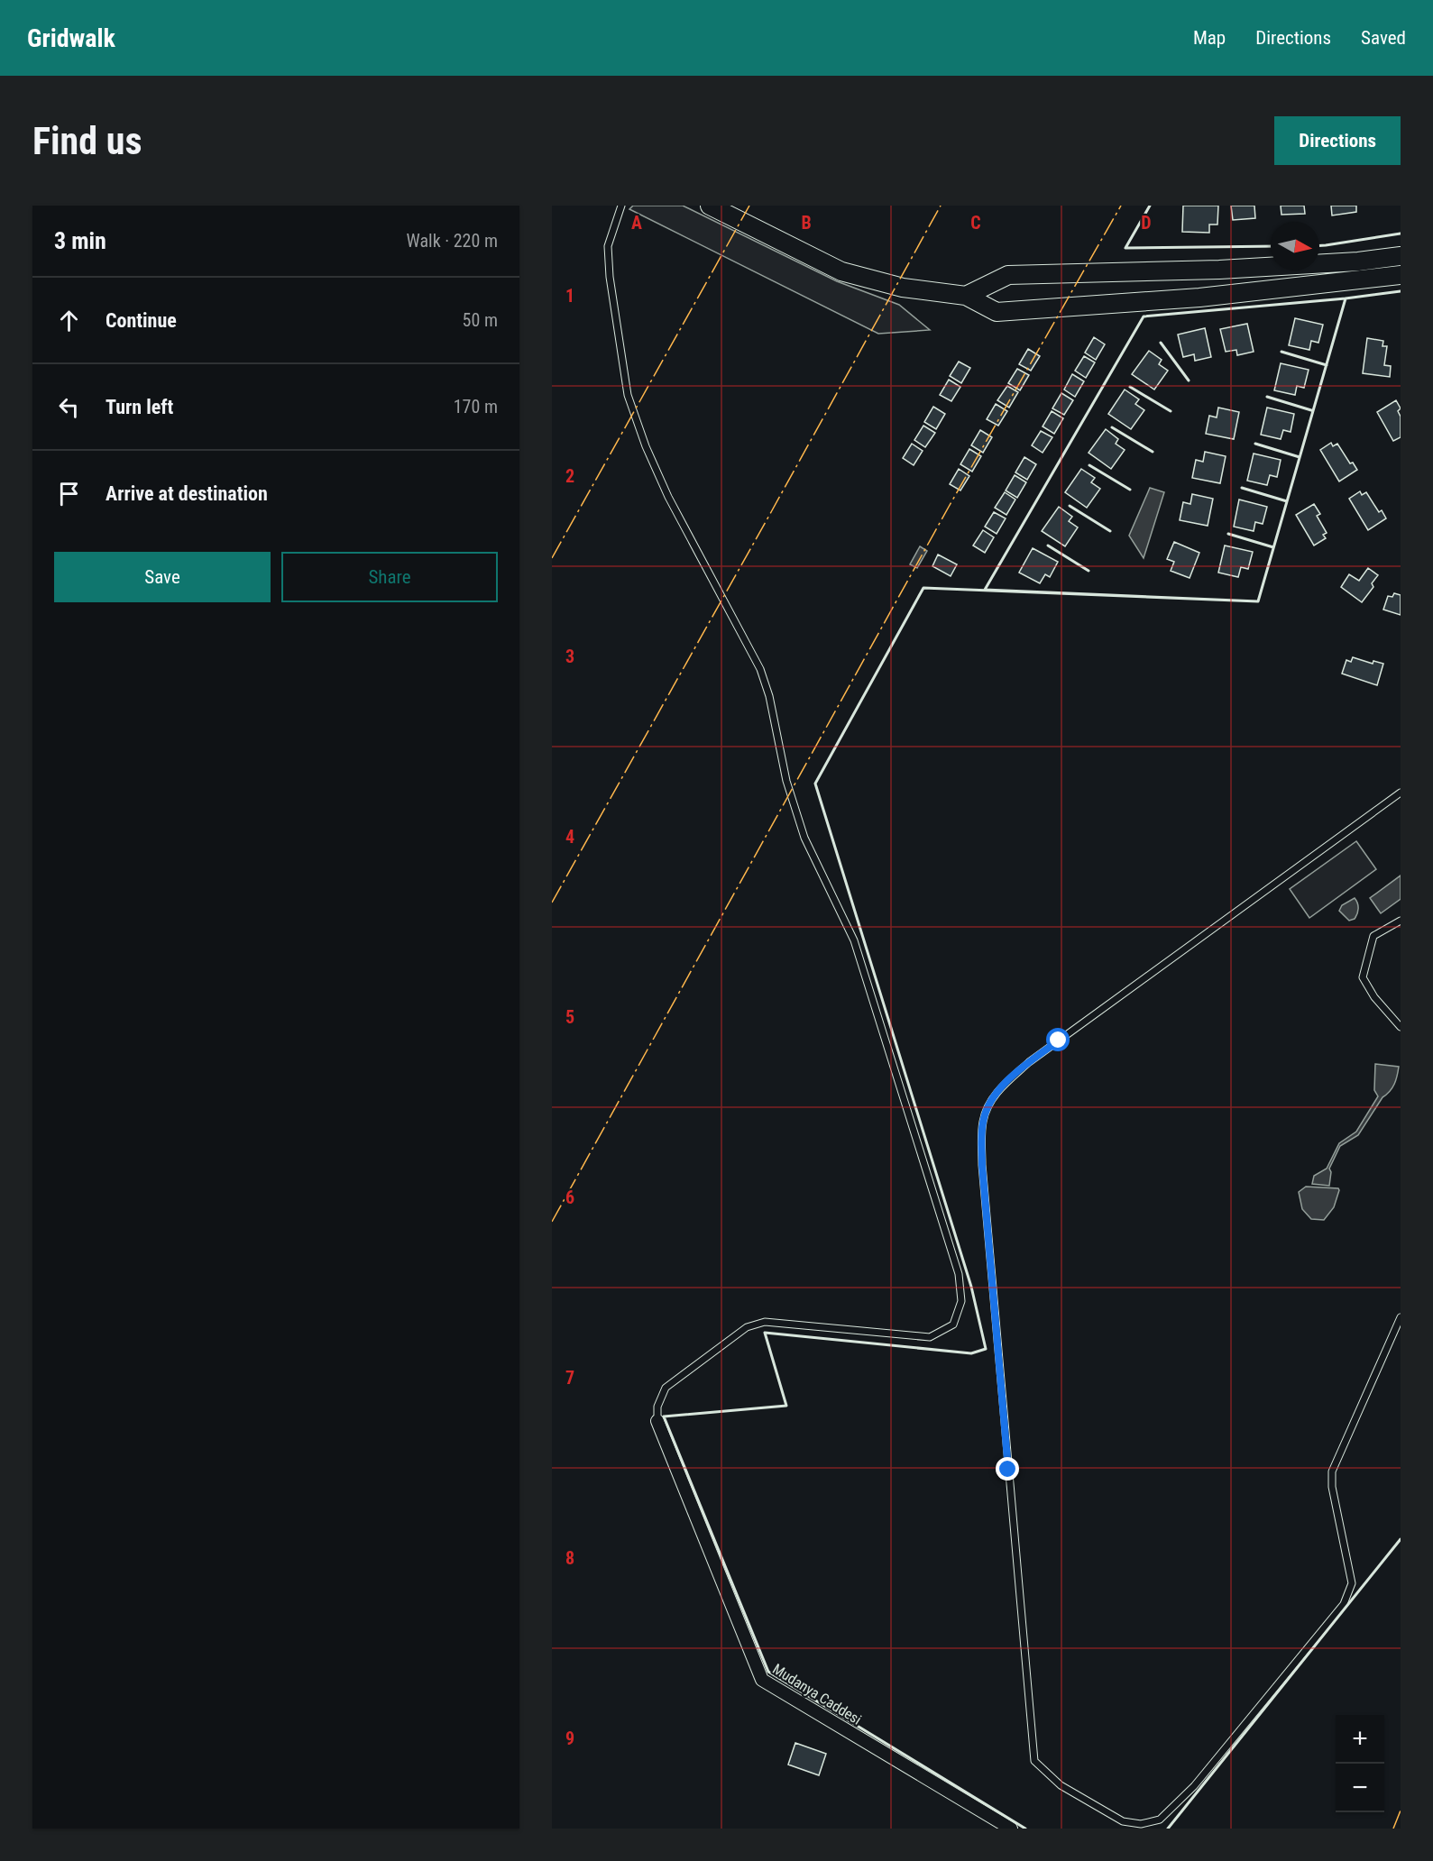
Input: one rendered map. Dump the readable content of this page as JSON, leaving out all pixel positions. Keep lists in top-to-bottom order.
{
  "streets": {
    "street": ["Mudanya Caddesi"]
  },
  "north": "right",
  "page": {
    "header": "Gridwalk",
    "nav": ["Map", "Directions", "Saved"],
    "buttons": [
      "Directions",
      ["Save", "Share"]
    ],
    "title": "Find us",
    "heading": ["3 min", "Walk · 220 m"],
    "list": [
      ["Continue", "50 m"],
      ["Turn left", "170 m"],
      "Arrive at destination"
    ],
    "map_buttons": ["+", "−"]
  },
  "grid": {
    "columns": [
      "A",
      "B",
      "C",
      "D"
    ],
    "rows": [
      "1",
      "2",
      "3",
      "4",
      "5",
      "6",
      "7",
      "8",
      "9"
    ]
  }
}
